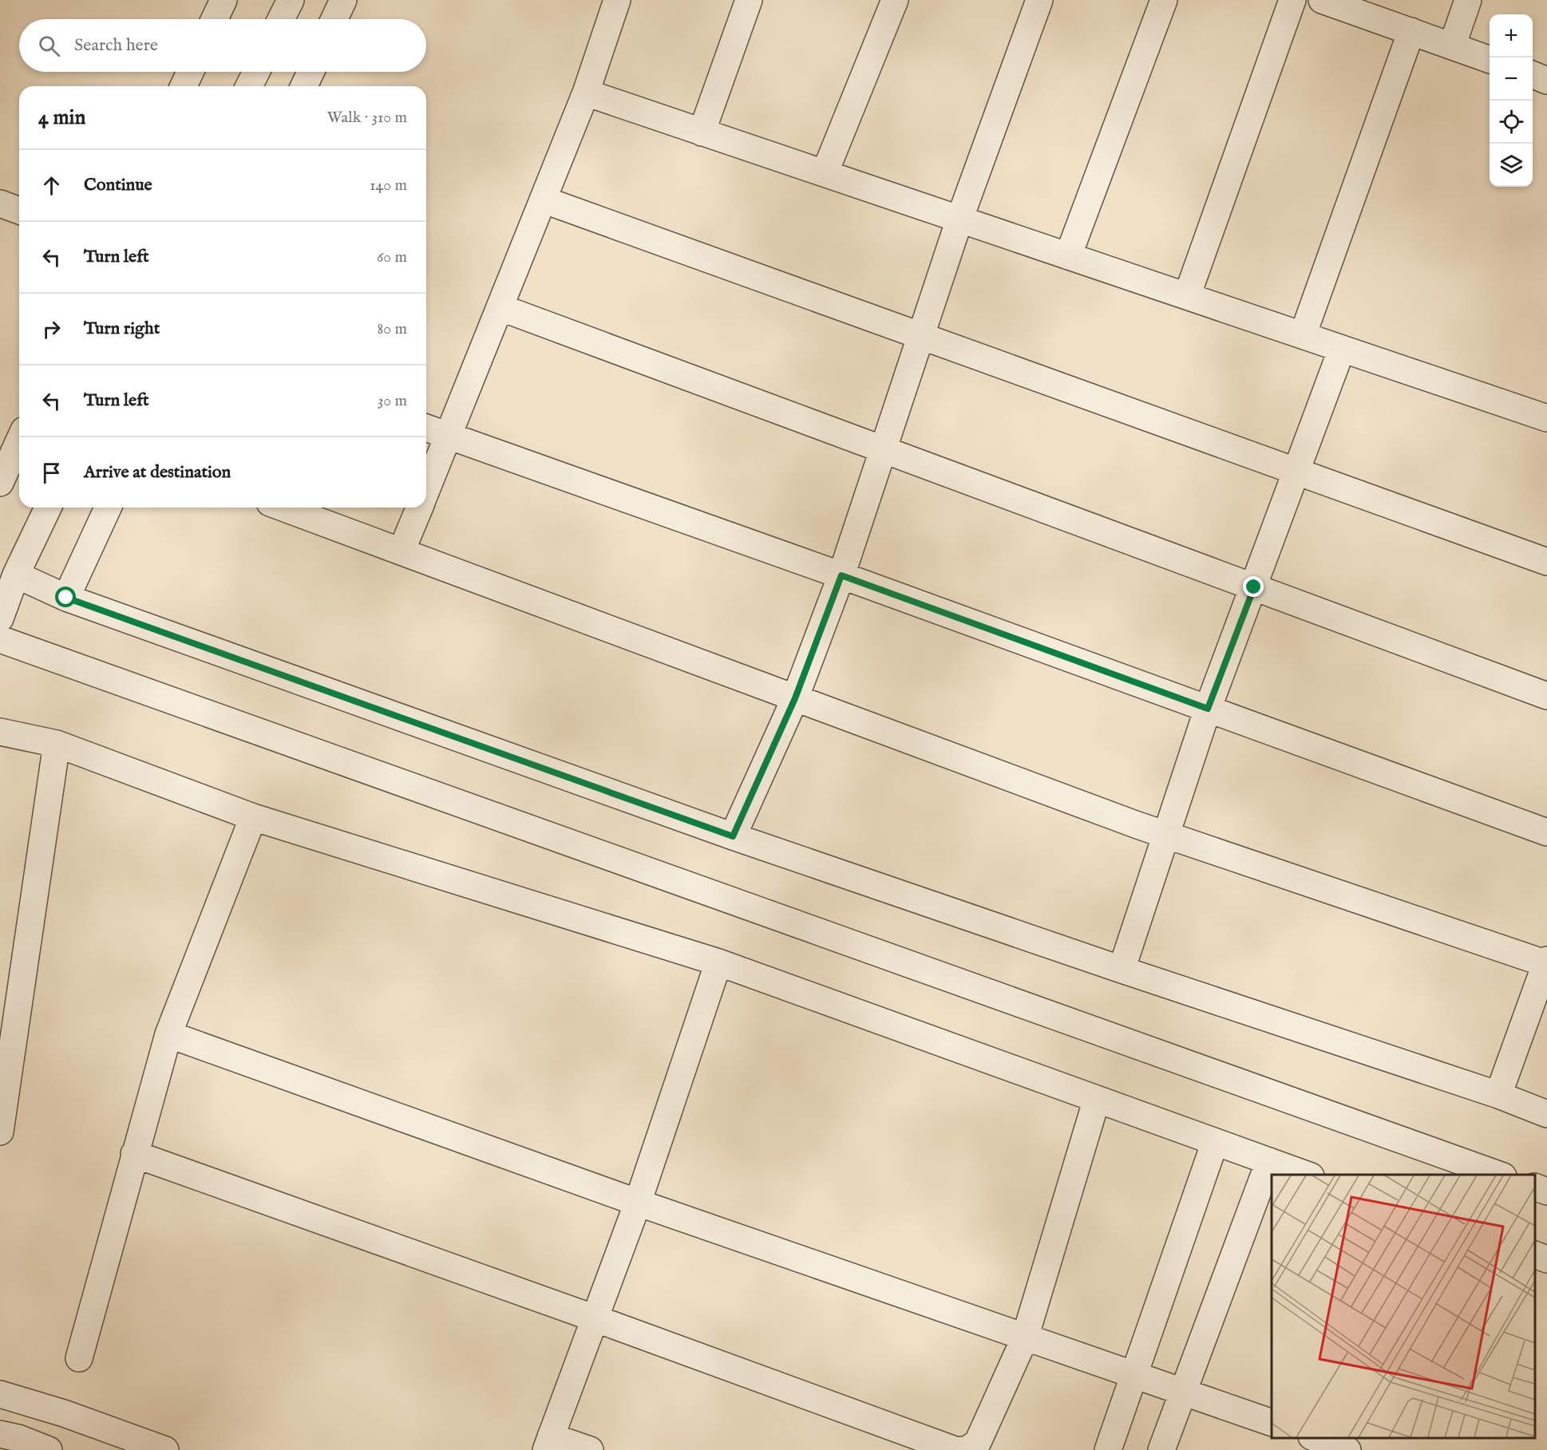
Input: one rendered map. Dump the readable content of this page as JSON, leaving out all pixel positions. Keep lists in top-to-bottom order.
{
  "page": {
    "map_buttons": ["+", "−"],
    "search": "Search here",
    "heading": ["4 min", "Walk · 310 m"],
    "list": [
      ["Continue", "140 m"],
      ["Turn left", "60 m"],
      ["Turn right", "80 m"],
      ["Turn left", "30 m"],
      "Arrive at destination"
    ]
  }
}
